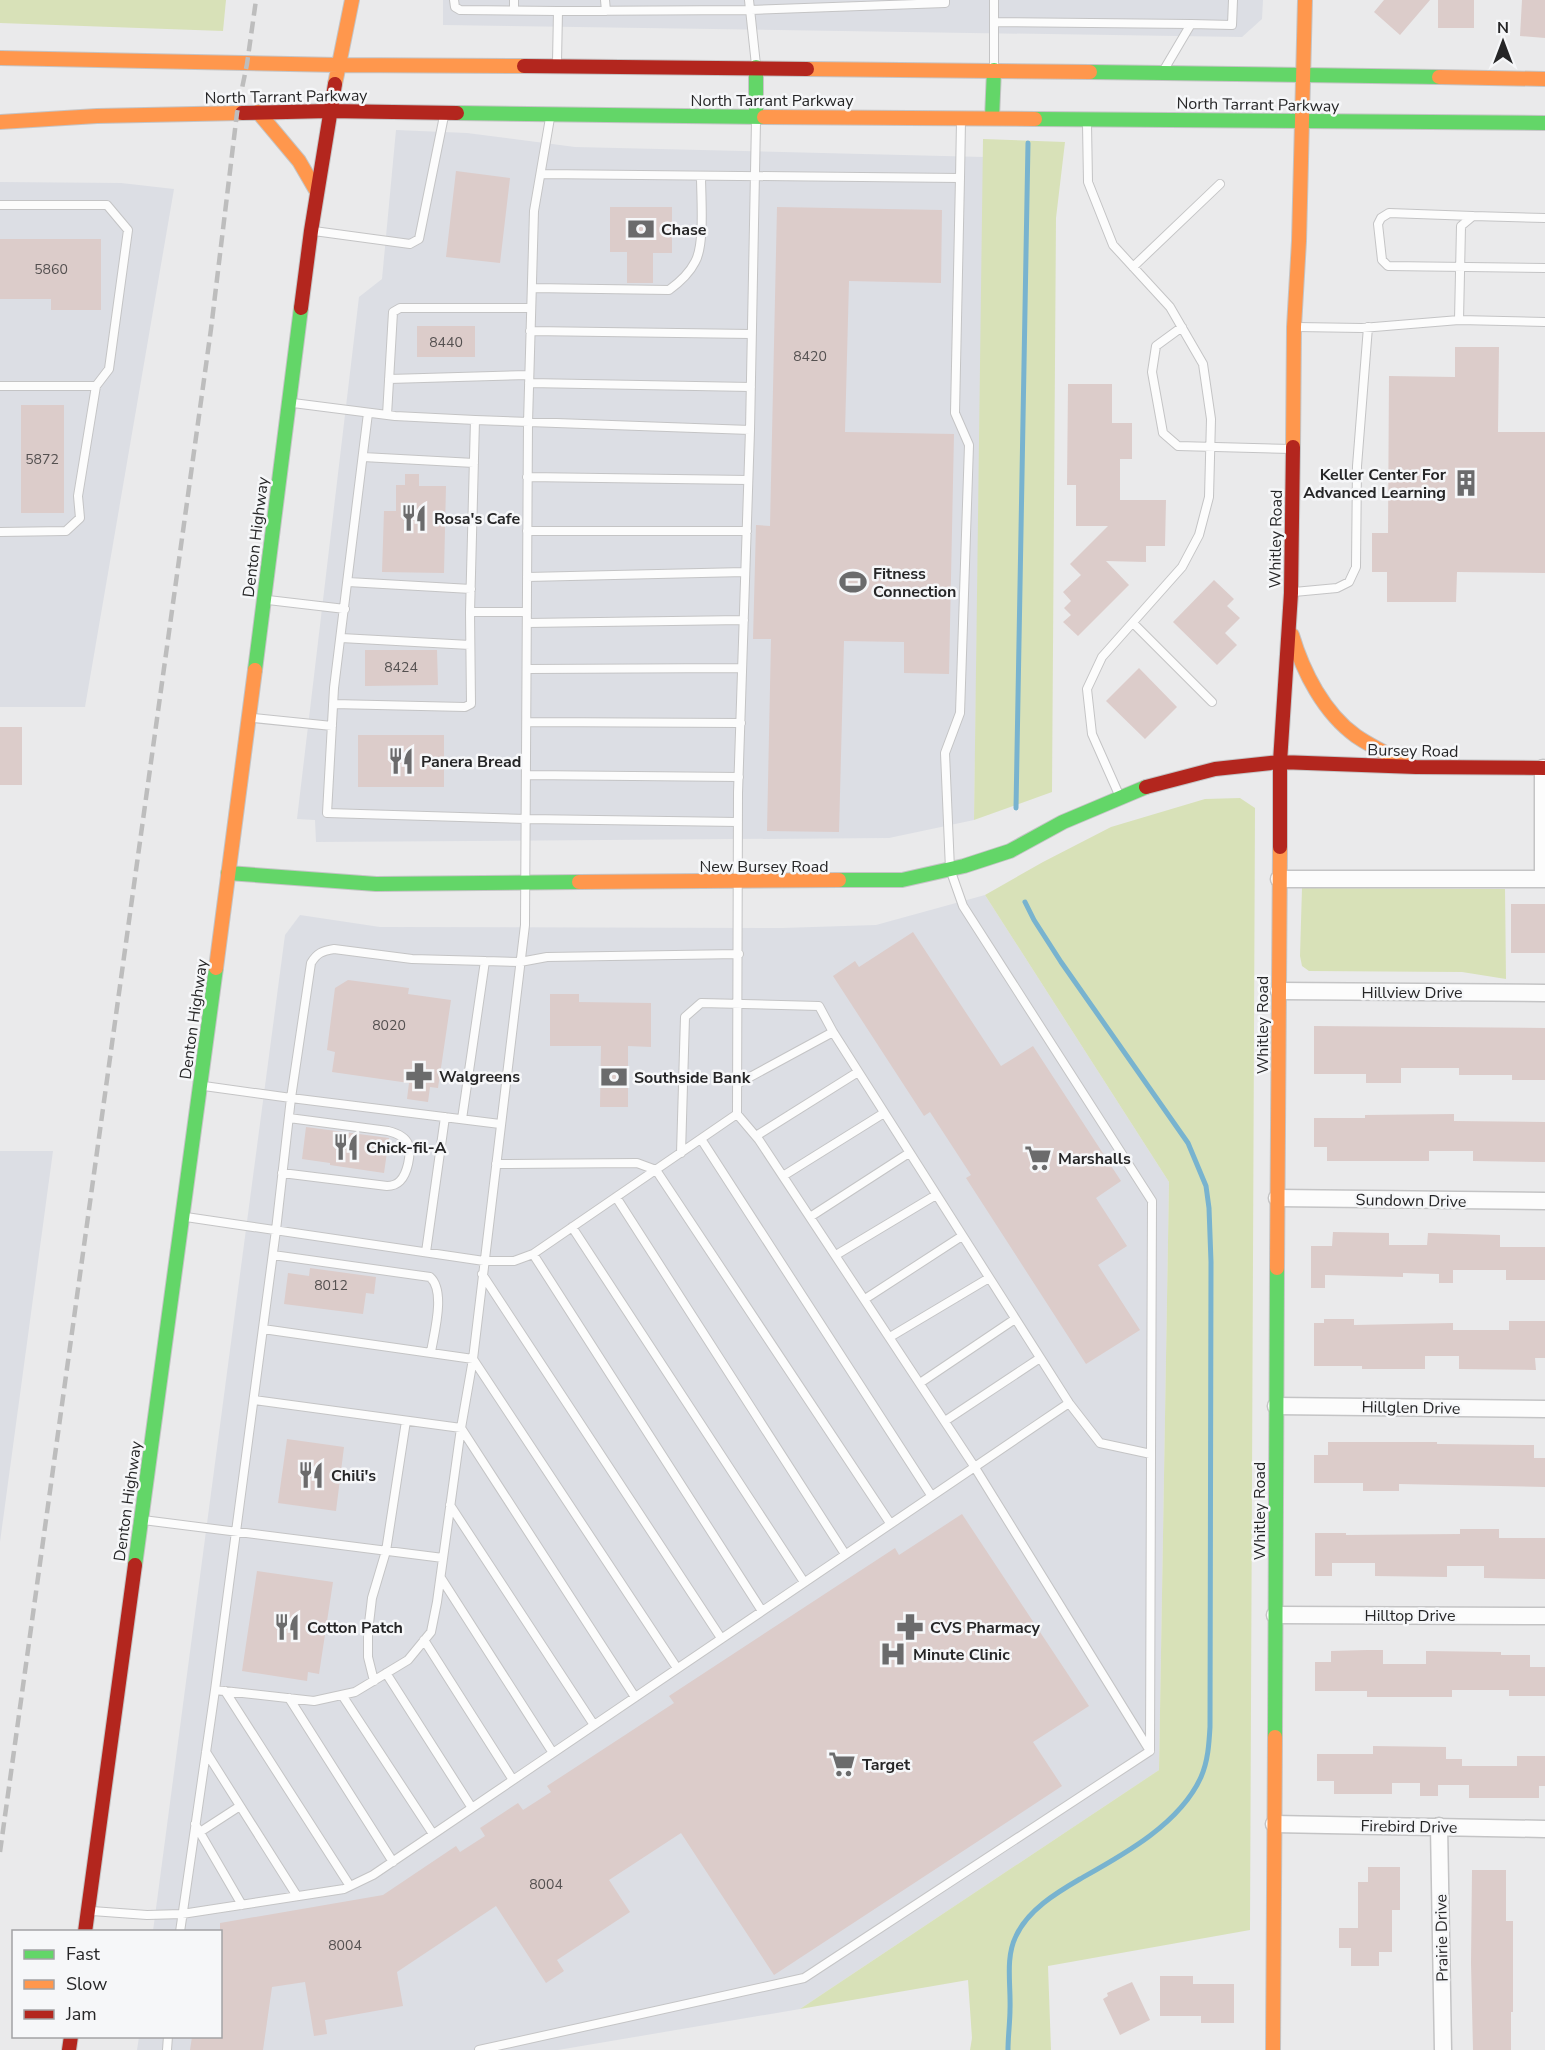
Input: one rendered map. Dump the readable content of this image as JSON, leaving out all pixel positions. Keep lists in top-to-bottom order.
{
  "streets": {
    "main road": [
      "North Tarrant Parkway",
      "Denton Highway",
      "Whitley Road",
      "Bursey Road",
      "New Bursey Road"
    ],
    "street": [
      "Hillview Drive",
      "Sundown Drive",
      "Hillglen Drive",
      "Hilltop Drive",
      "Firebird Drive",
      "Prairie Drive"
    ]
  },
  "crossings": [
    ["North Tarrant Parkway", "Denton Highway"],
    ["North Tarrant Parkway", "Whitley Road"],
    ["Denton Highway", "New Bursey Road"],
    ["Whitley Road", "Bursey Road"],
    ["Whitley Road", "New Bursey Road"],
    ["Whitley Road", "Hillview Drive"],
    ["Whitley Road", "Sundown Drive"],
    ["Whitley Road", "Hillglen Drive"],
    ["Whitley Road", "Hilltop Drive"],
    ["Whitley Road", "Firebird Drive"],
    ["Bursey Road", "New Bursey Road"],
    ["Firebird Drive", "Prairie Drive"]
  ],
  "places": {
    "bank": ["Chase", "Southside Bank"],
    "building": ["Keller Center For Advanced Learning"],
    "restaurant": [
      "Rosa's Cafe",
      "Panera Bread",
      "Chick-fil-A",
      "Chili's",
      "Cotton Patch"
    ],
    "sports": ["Fitness Connection"],
    "pharmacy": ["Walgreens", "CVS Pharmacy"],
    "supermarket": ["Marshalls", "Target"],
    "hospital": ["Minute Clinic"]
  },
  "house_numbers": [
    "5860",
    "8440",
    "8420",
    "5872",
    "8424",
    "8020",
    "8012",
    "8004",
    "8004"
  ],
  "legend": ["Fast", "Slow", "Jam"],
  "north": "top"
}
